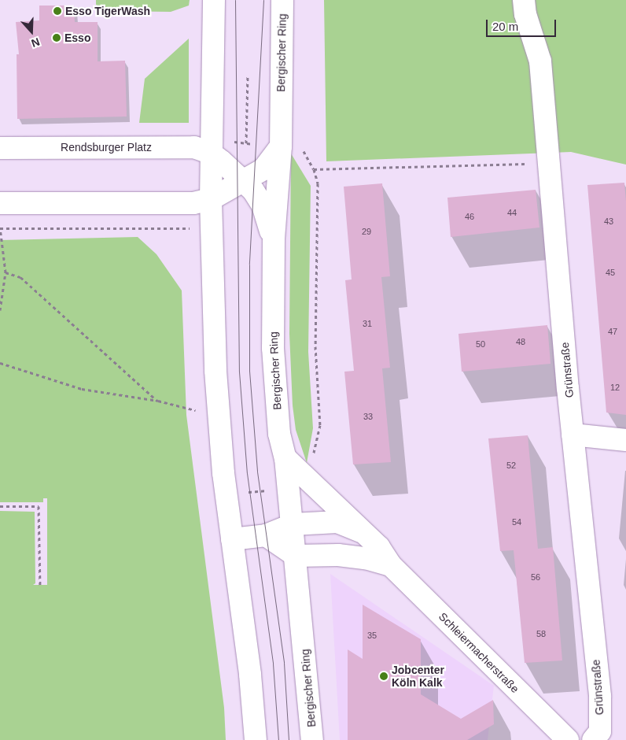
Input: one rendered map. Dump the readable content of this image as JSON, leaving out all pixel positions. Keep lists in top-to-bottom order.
{
  "streets": {
    "street": [
      "Bergischer Ring",
      "Rendsburger Platz",
      "Grünstraße",
      "Schleiermacherstraße"
    ]
  },
  "crossings": [
    ["Bergischer Ring", "Schleiermacherstraße"]
  ],
  "places": ["Esso TigerWash", "Esso", "Jobcenter Köln Kalk"],
  "house_numbers": [
    "44",
    "46",
    "43",
    "29",
    "45",
    "31",
    "47",
    "48",
    "50",
    "12",
    "33",
    "52",
    "54",
    "56",
    "58",
    "35"
  ],
  "scale_bar": "20 m",
  "north": "bottom"
}
